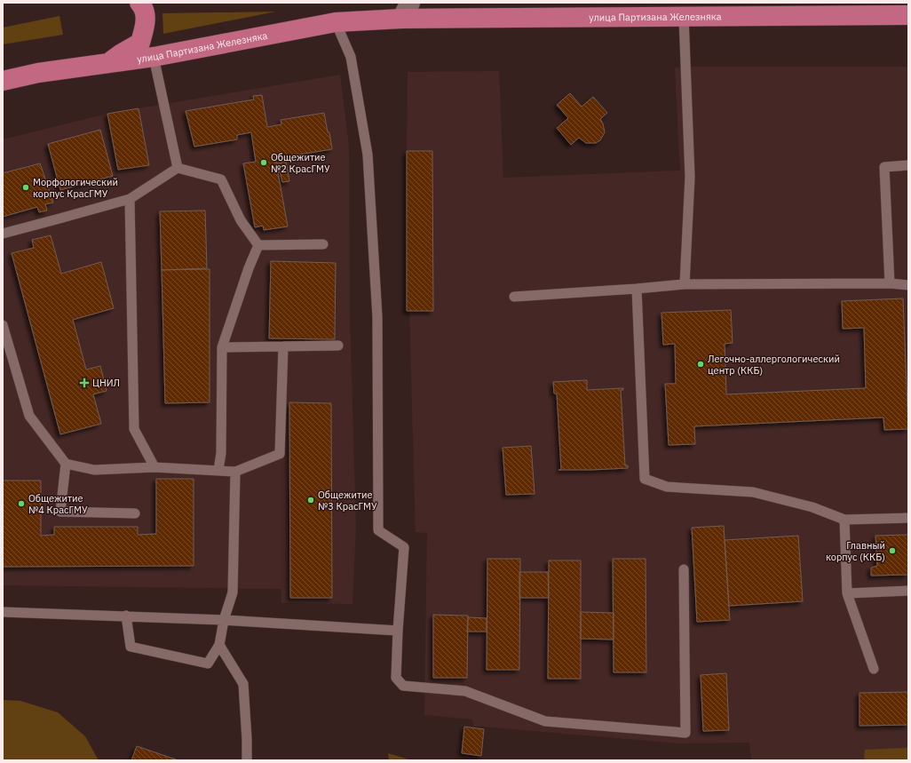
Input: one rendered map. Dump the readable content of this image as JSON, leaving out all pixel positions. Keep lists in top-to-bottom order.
{
  "streets": {
    "main road": ["улица Партизана Железняка"]
  },
  "places": {
    "other": [
      "Общежитие №2 КрасГМУ",
      "Морфологический корпус КрасГМУ",
      "Легочно-аллергологический центр (ККБ)",
      "Общежитие №3 КрасГМУ",
      "Общежитие №4 КрасГМУ",
      "Главный корпус (ККБ)"
    ],
    "health": ["ЦНИЛ"]
  }
}
